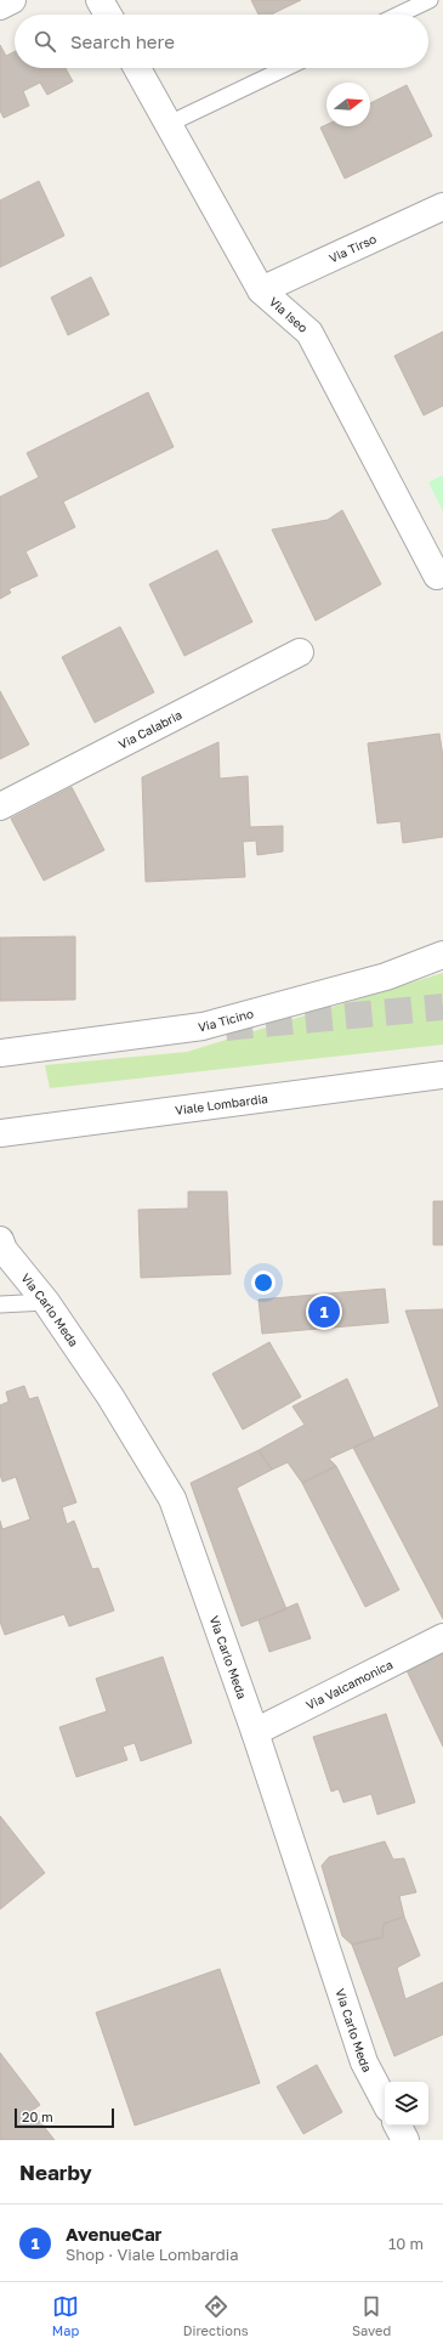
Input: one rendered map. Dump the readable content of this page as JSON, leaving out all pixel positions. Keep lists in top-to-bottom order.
{
  "streets": {
    "street": [
      "Via Tirso",
      "Via Iseo",
      "Via Calabria",
      "Via Ticino",
      "Viale Lombardia",
      "Via Carlo Meda",
      "Via Valcamonica"
    ]
  },
  "crossings": [
    ["Via Tirso", "Via Iseo"],
    ["Via Carlo Meda", "Via Valcamonica"]
  ],
  "scale_bar": "20 m",
  "north": "right",
  "page": {
    "search": "Search here",
    "pins": "1",
    "scale": "20 m",
    "heading": "Nearby",
    "list": [
      {
        "mark": "1",
        "name": "AvenueCar",
        "note": "Shop · Viale Lombardia",
        "value": "10 m"
      }
    ],
    "nav": ["Map", "Directions", "Saved"]
  }
}
